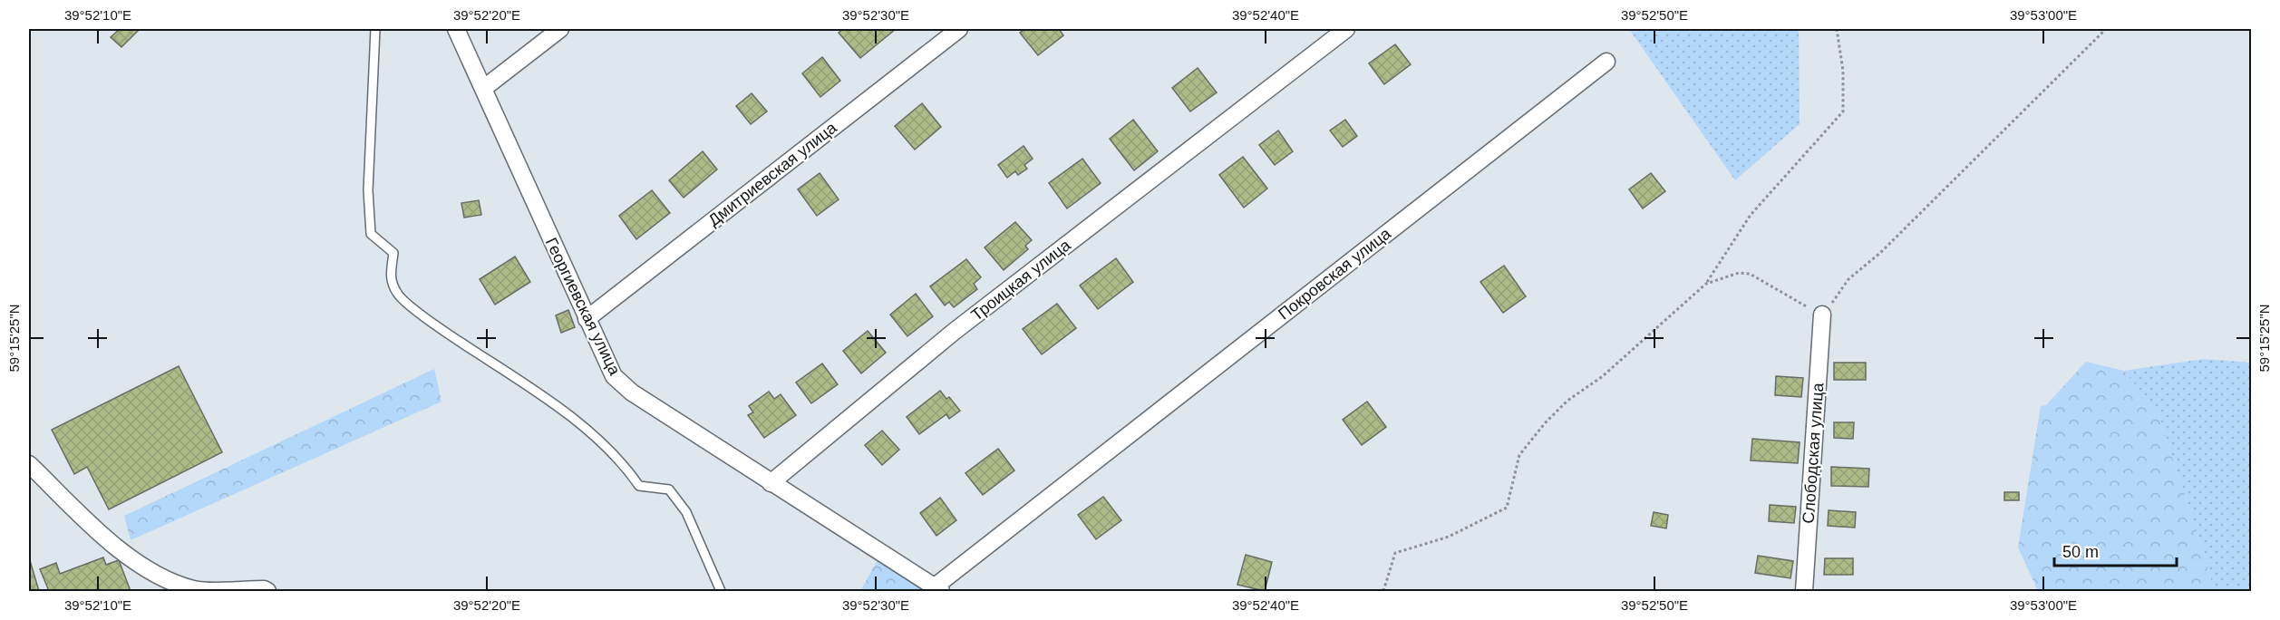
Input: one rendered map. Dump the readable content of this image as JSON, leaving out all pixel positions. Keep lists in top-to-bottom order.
{
  "streets": {
    "street": [
      "Дмитриевская улица",
      "Покровская улица",
      "Троицкая улица",
      "Георгиевская улица",
      "Слободская улица"
    ]
  },
  "crossings": [
    ["Дмитриевская улица", "Георгиевская улица"],
    ["Покровская улица", "Георгиевская улица"],
    ["Троицкая улица", "Георгиевская улица"]
  ],
  "scale_bar": "50 m",
  "coordinates": [
    "39°52'10\"E",
    "39°52'20\"E",
    "39°52'30\"E",
    "39°52'40\"E",
    "39°52'50\"E",
    "39°53'00\"E",
    "59°15'25\"N"
  ]
}
